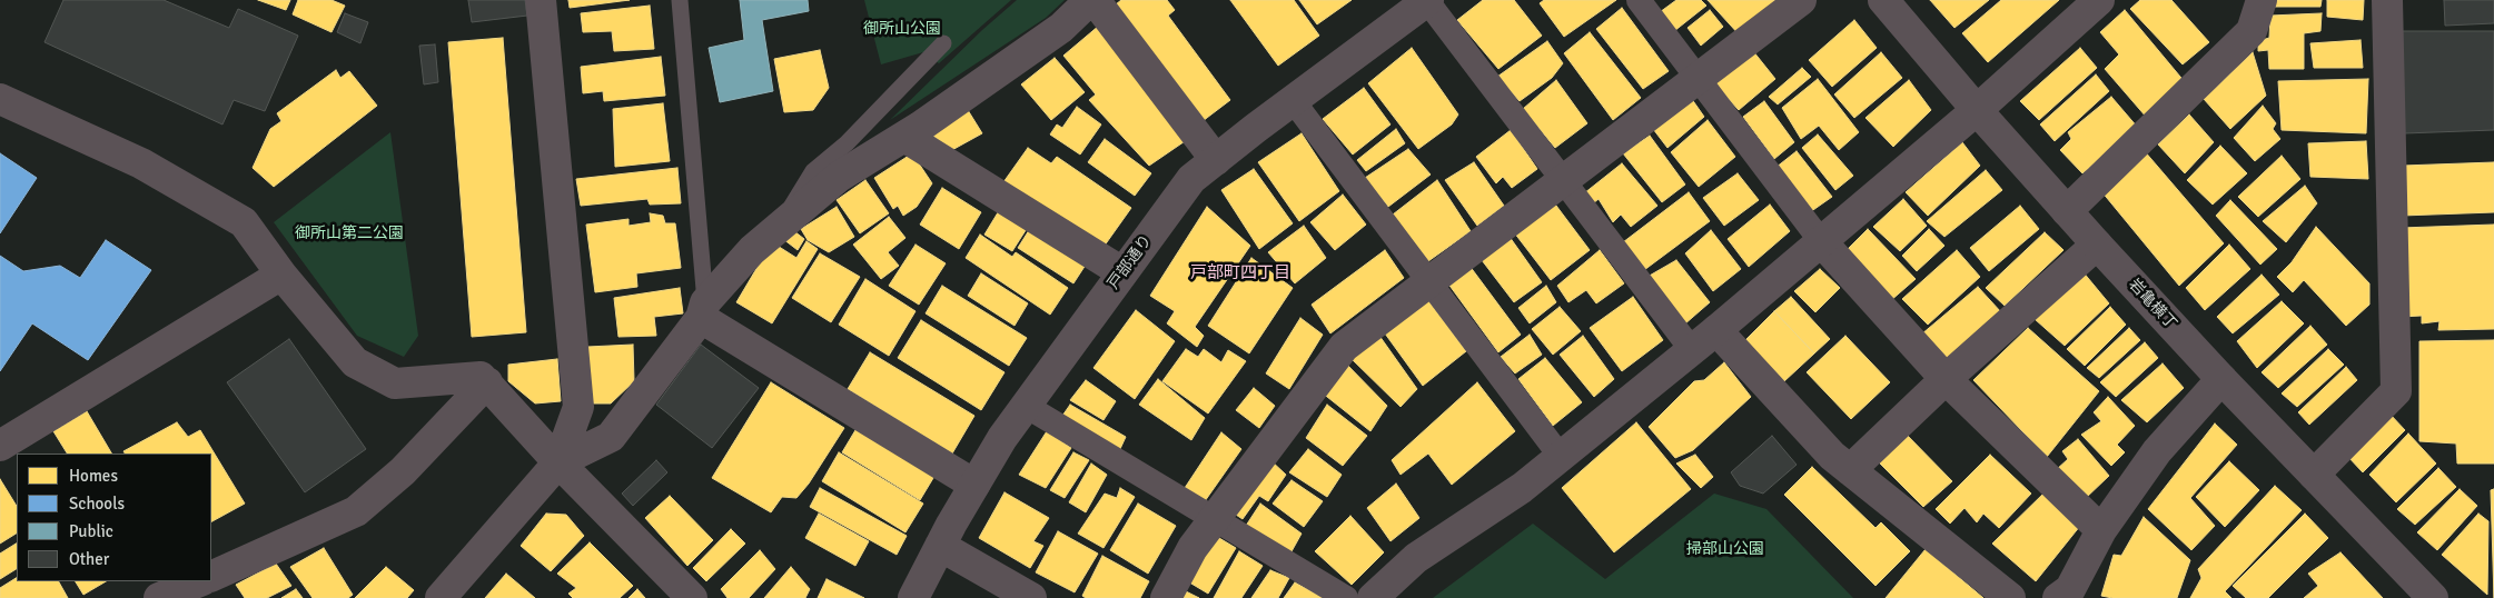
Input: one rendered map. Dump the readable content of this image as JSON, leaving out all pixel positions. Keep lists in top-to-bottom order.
{
  "streets": {
    "street": ["戸部通り", "岩亀横丁"]
  },
  "districts": ["戸部町四丁目"],
  "parks": ["御所山公園", "御所山第二公園", "掃部山公園"],
  "legend": [
    "Homes",
    "Schools",
    "Public",
    "Other"
  ]
}
